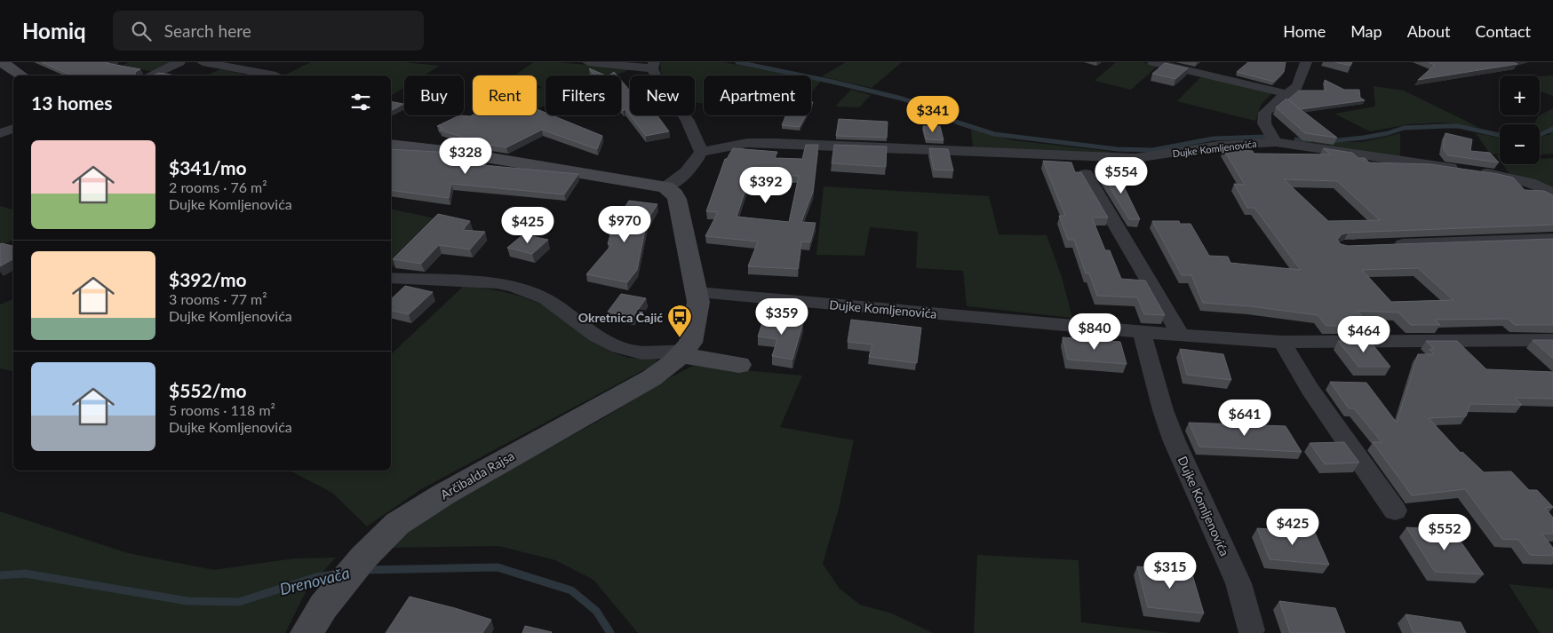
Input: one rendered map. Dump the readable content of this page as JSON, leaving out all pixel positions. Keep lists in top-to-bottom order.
{
  "streets": {
    "street": ["Dujke Komljenovića", "Arčibalda Rajsa"]
  },
  "crossings": [
    ["Dujke Komljenovića", "Arčibalda Rajsa"]
  ],
  "water": ["Drenovača"],
  "places": {
    "bus stop": ["Okretnica Čajić"]
  },
  "page": {
    "header": "Homiq",
    "search": "Search here",
    "nav": [
      "Home",
      "Map",
      "About",
      "Contact"
    ],
    "map_buttons": ["+", "−"],
    "chip": [
      "Buy",
      "Rent",
      "Filters",
      "New",
      "Apartment"
    ],
    "heading": "13 homes",
    "price": [
      "$341",
      "$328",
      "$554",
      "$392",
      "$970",
      "$425",
      "$359",
      "$840",
      "$464",
      "$641",
      "$425",
      "$552",
      "$315"
    ],
    "list": [
      {
        "name": "$341/mo",
        "note": "2 rooms · 76 m² · Dujke Komljenovića"
      },
      {
        "name": "$392/mo",
        "note": "3 rooms · 77 m² · Dujke Komljenovića"
      },
      {
        "name": "$552/mo",
        "note": "5 rooms · 118 m² · Dujke Komljenovića"
      }
    ]
  }
}
